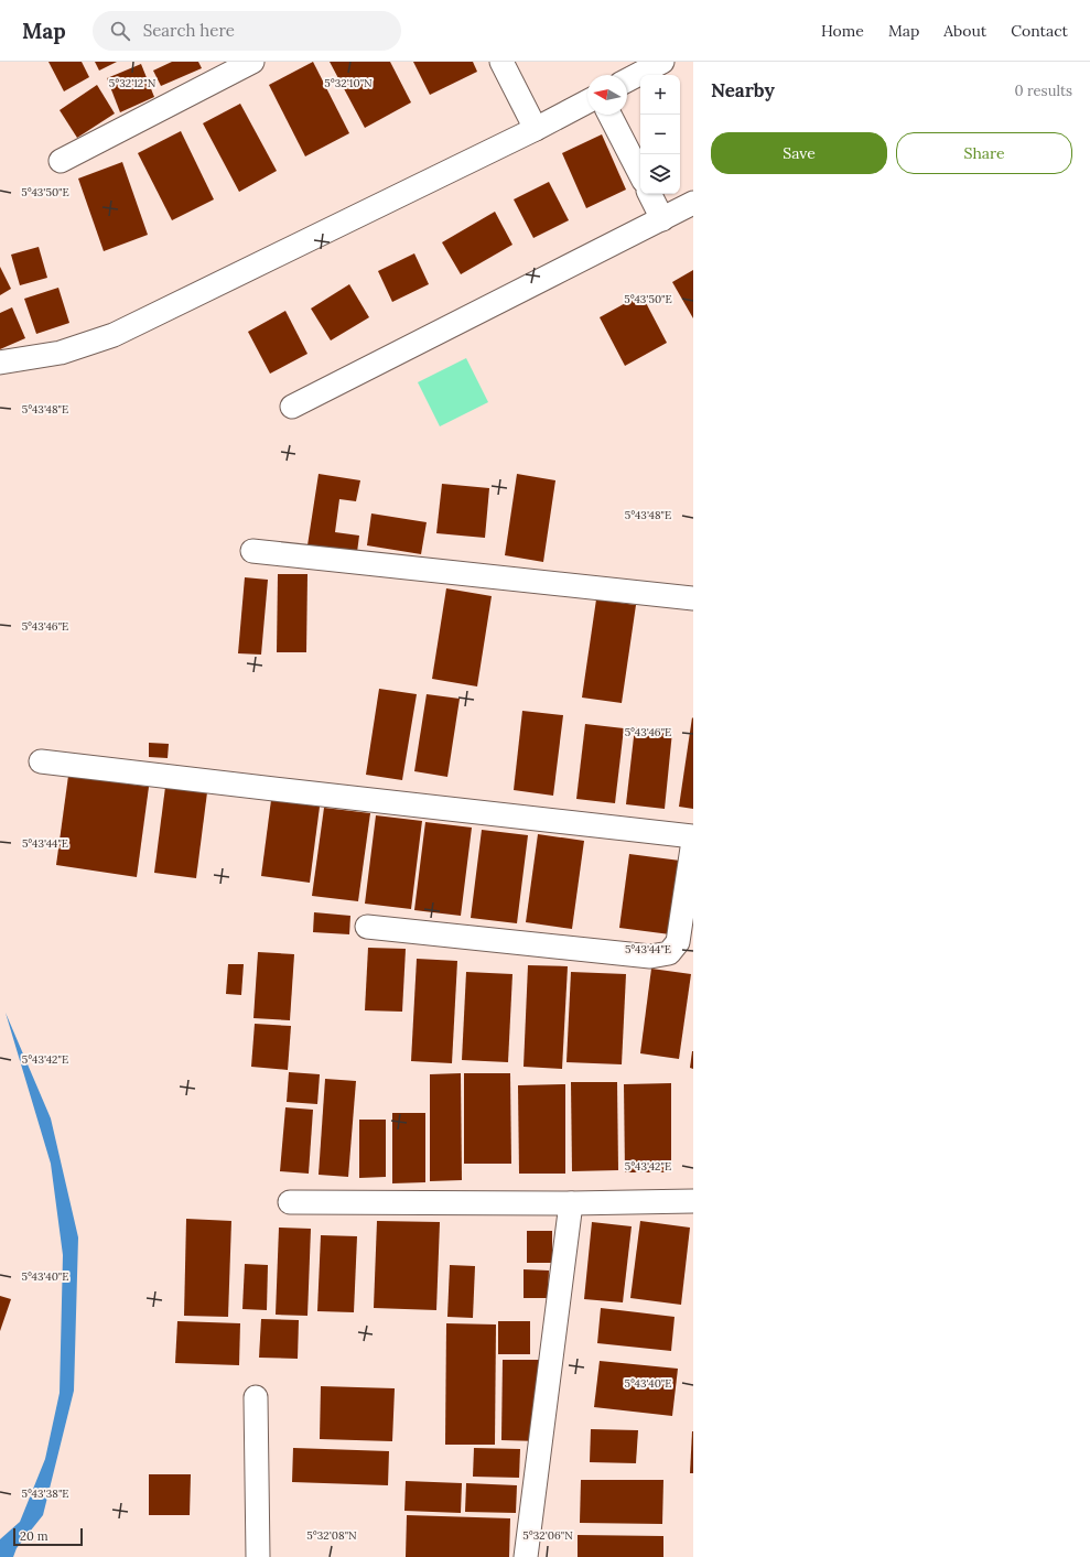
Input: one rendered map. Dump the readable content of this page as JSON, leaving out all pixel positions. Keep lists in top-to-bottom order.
{
  "scale_bar": "20 m",
  "north": "left",
  "page": {
    "header": "Map",
    "search": "Search here",
    "nav": [
      "Home",
      "Map",
      "About",
      "Contact"
    ],
    "heading": ["Nearby", "0 results"],
    "map_buttons": ["+", "−"],
    "buttons": ["Save", "Share"],
    "scale": "20 m"
  },
  "coordinates": [
    "5°32'12\"N",
    "5°32'10\"N",
    "5°43'50\"E",
    "5°43'48\"E",
    "5°43'46\"E",
    "5°43'44\"E",
    "5°43'42\"E",
    "5°43'40\"E",
    "5°43'38\"E",
    "5°32'08\"N",
    "5°32'06\"N"
  ]
}
